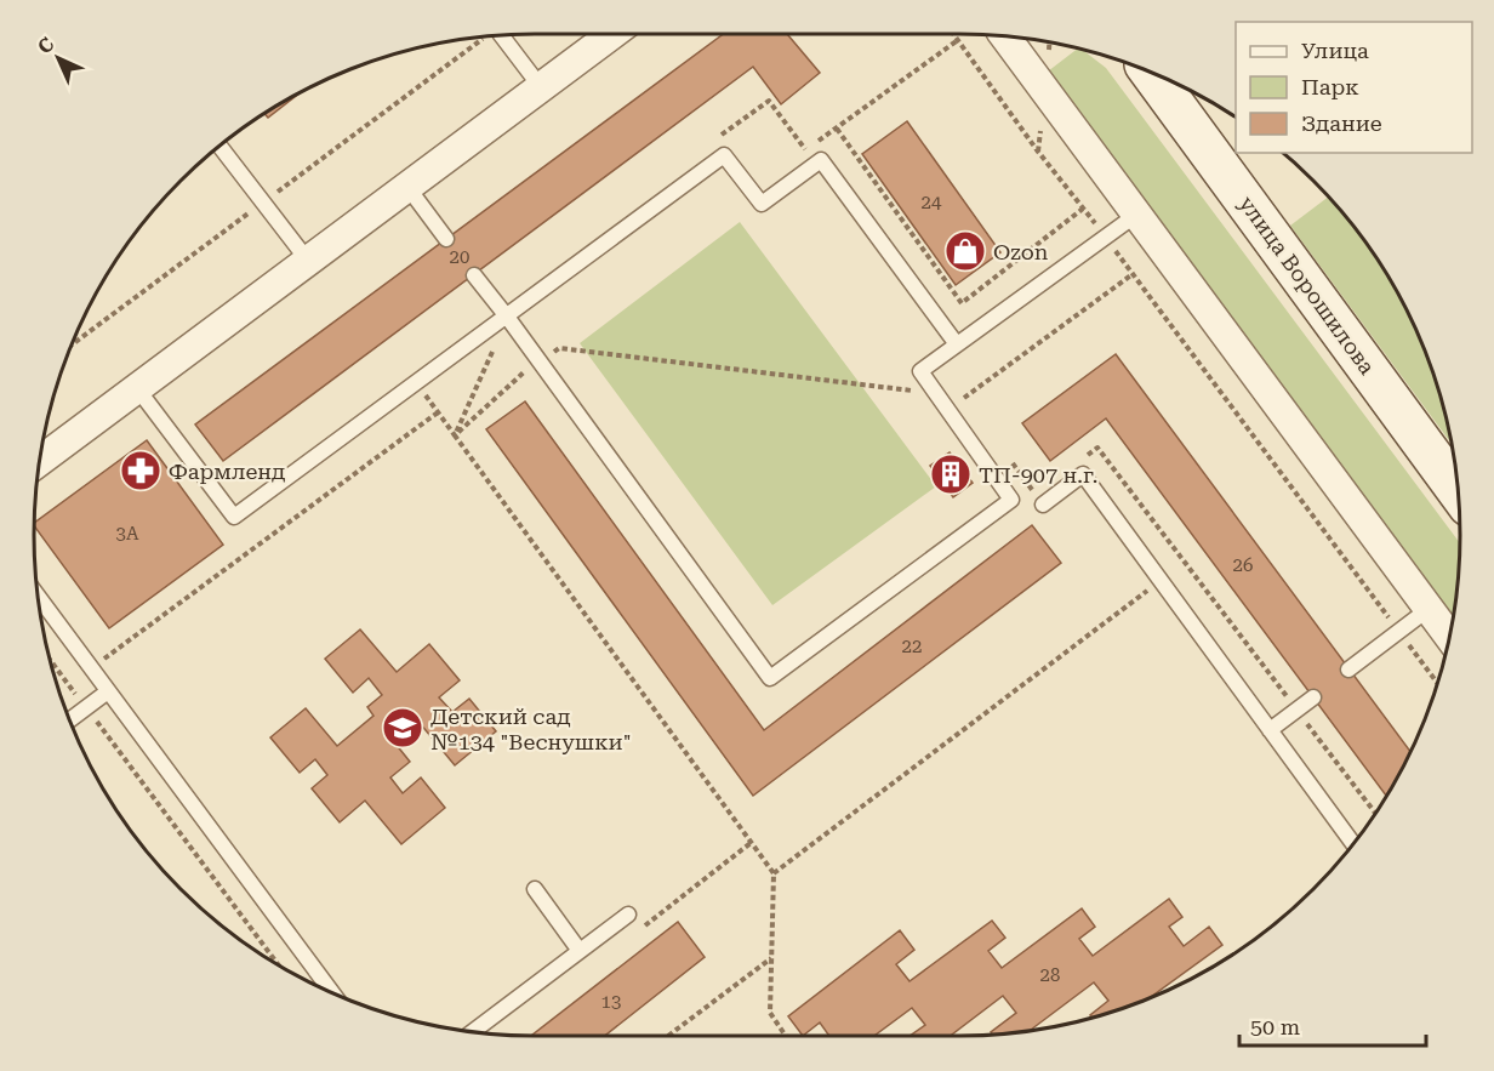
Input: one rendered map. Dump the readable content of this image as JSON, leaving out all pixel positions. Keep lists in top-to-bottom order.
{
  "streets": {
    "main road": ["улица Ворошилова"]
  },
  "places": {
    "shop": ["Ozon"],
    "pharmacy": ["Фармленд"],
    "building": ["ТП-907 н.г."],
    "school or university": ["Детский сад №134 \"Веснушки\""]
  },
  "house_numbers": [
    "24",
    "20",
    "3А",
    "26",
    "22",
    "28",
    "13"
  ],
  "legend": ["Улица", "Парк", "Здание"],
  "scale_bar": "50 m",
  "north": "top left"
}
